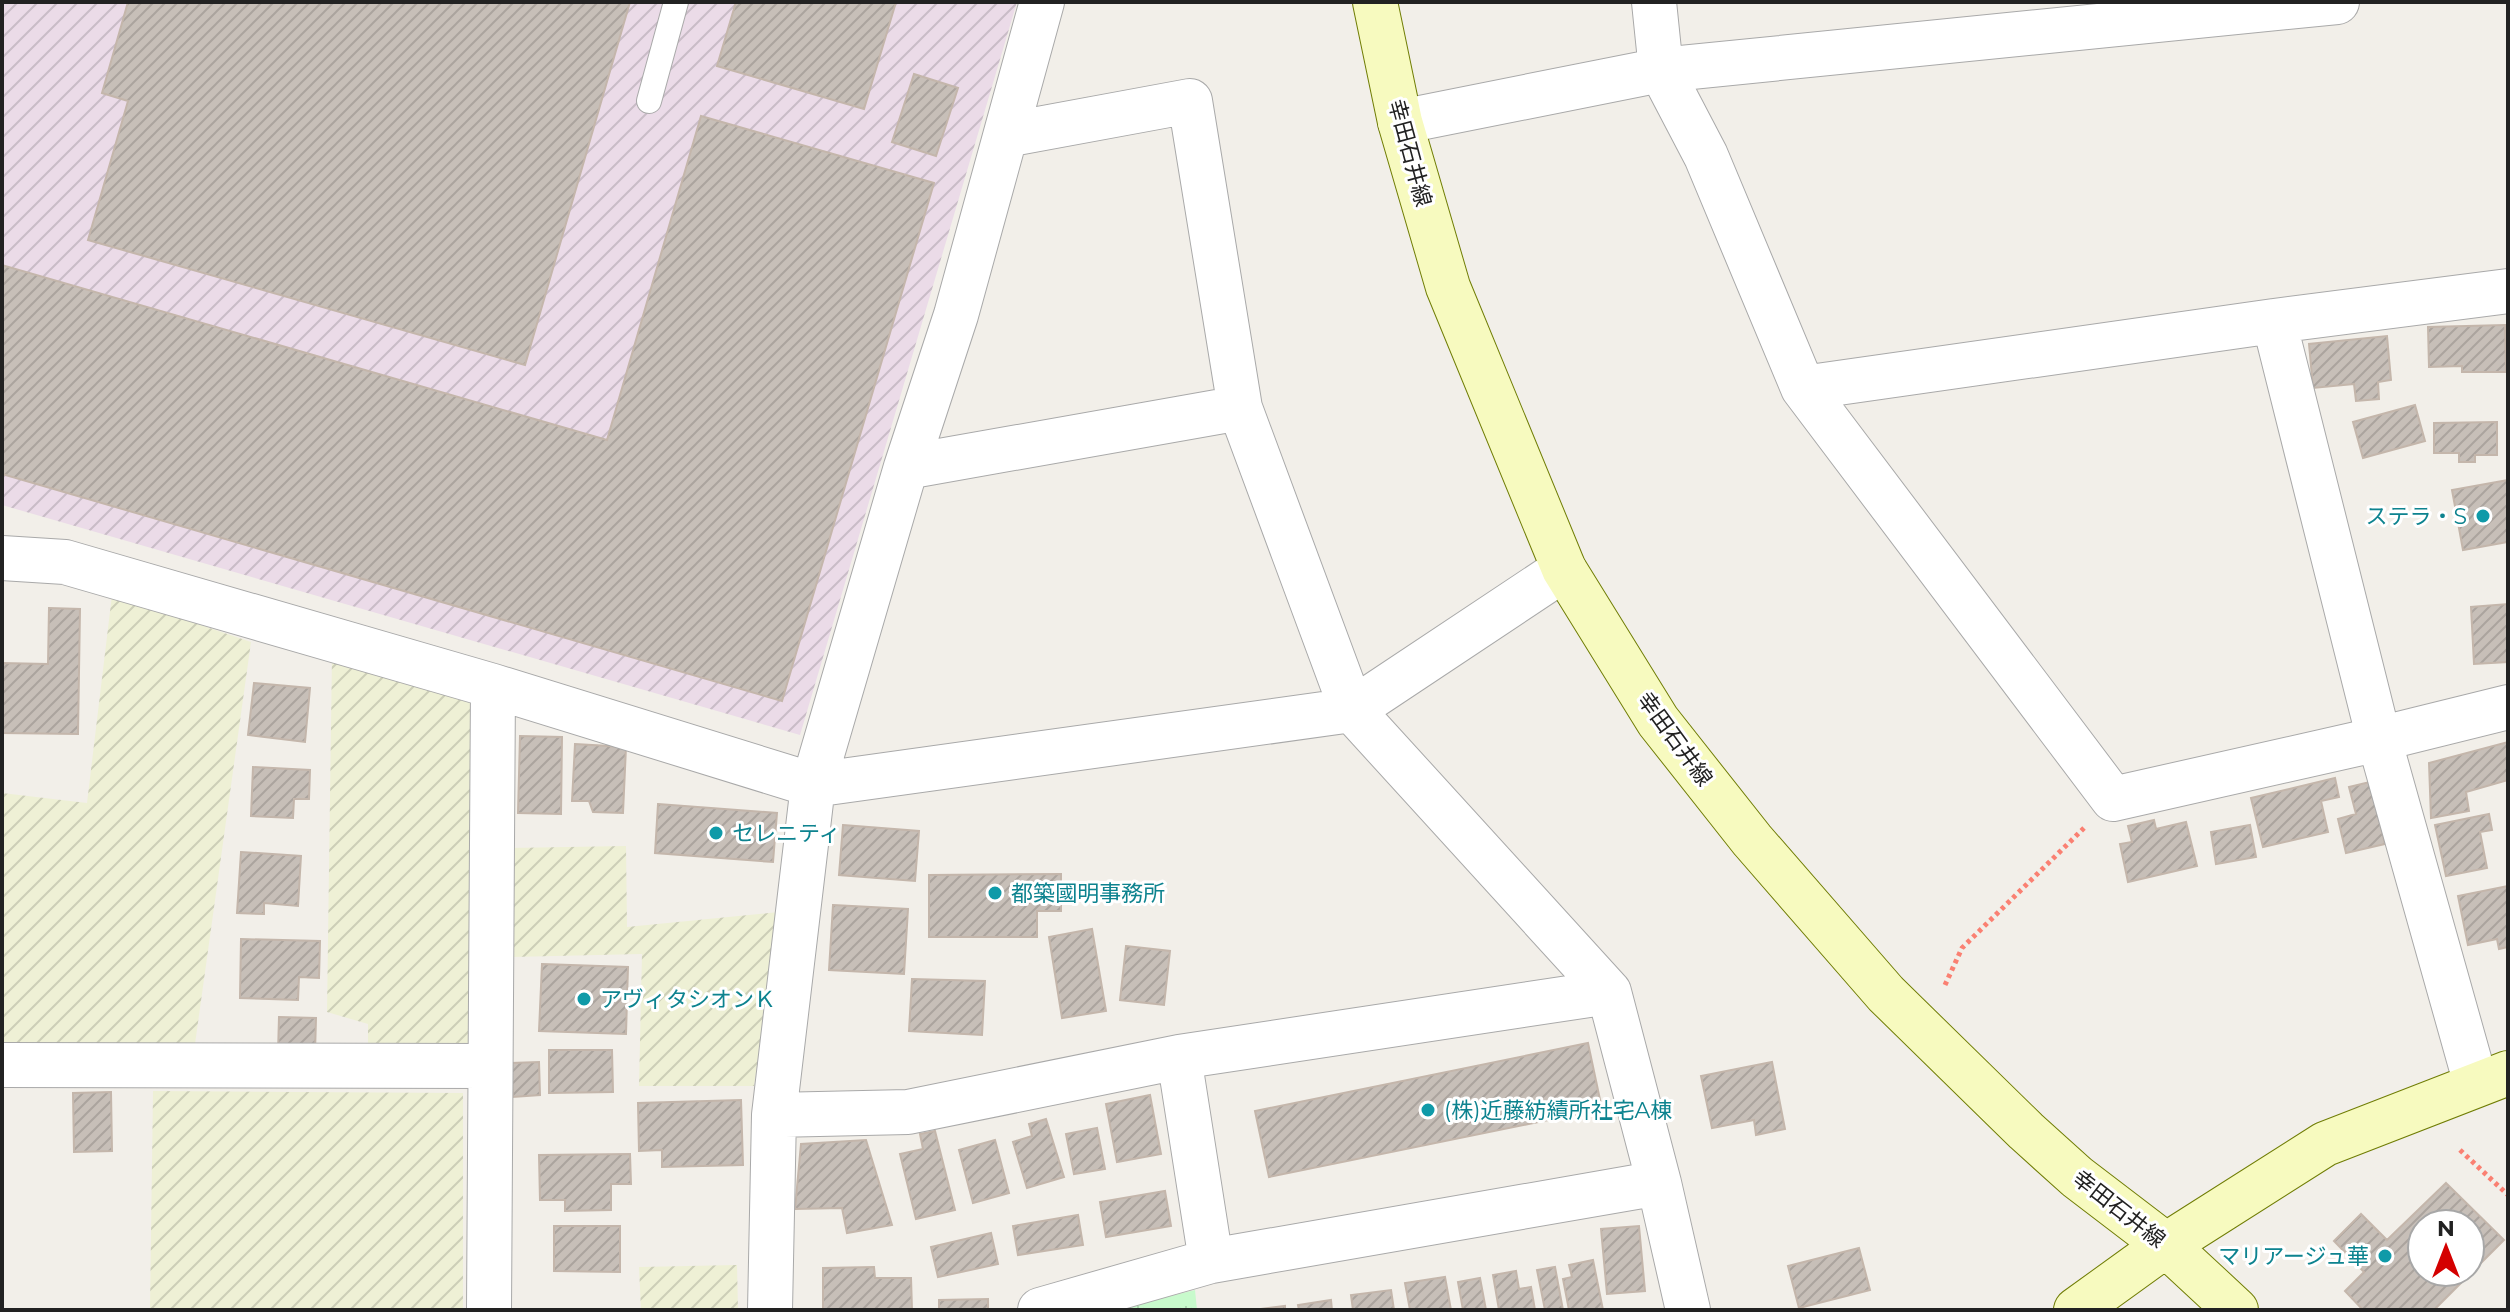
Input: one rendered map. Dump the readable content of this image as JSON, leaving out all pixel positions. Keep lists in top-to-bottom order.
{
  "streets": {
    "main road": ["幸田石井線"]
  },
  "places": [
    "ステラ・S",
    "セレニティ",
    "都築國明事務所",
    "アヴィタシオンＫ",
    "(株)近藤紡績所社宅A棟",
    "マリアージュ華"
  ],
  "north": "top"
}
